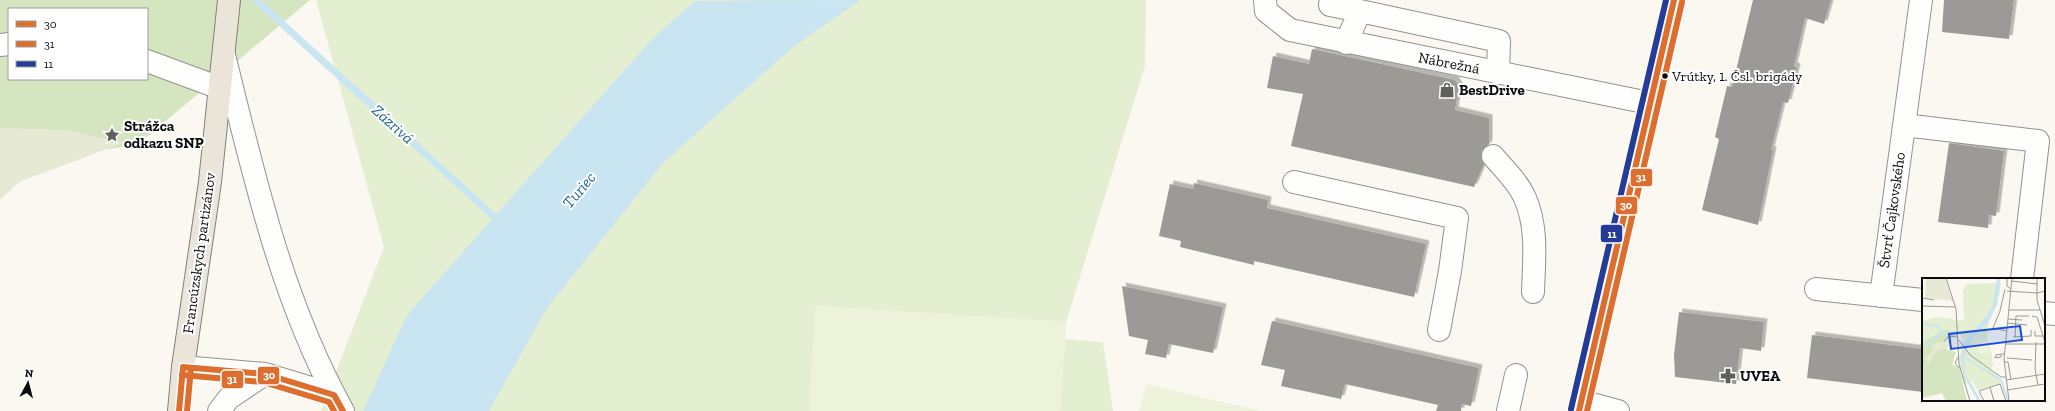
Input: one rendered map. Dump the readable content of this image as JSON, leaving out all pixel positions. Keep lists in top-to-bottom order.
{
  "streets": {
    "main road": ["Francúzskych partizánov"],
    "street": ["Nábrežná", "Štvrť Čajkovského"]
  },
  "water": ["Zázrivá", "Turiec"],
  "places": {
    "other": ["Vrútky, 1. Čsl. brigády"],
    "shop": ["BestDrive"],
    "place": ["Strážca odkazu SNP"],
    "pharmacy": ["UVEA"]
  },
  "lines": ["transit line 30", "transit line 11", "transit line 31"],
  "legend": ["30", "31", "11"],
  "north": "top"
}
